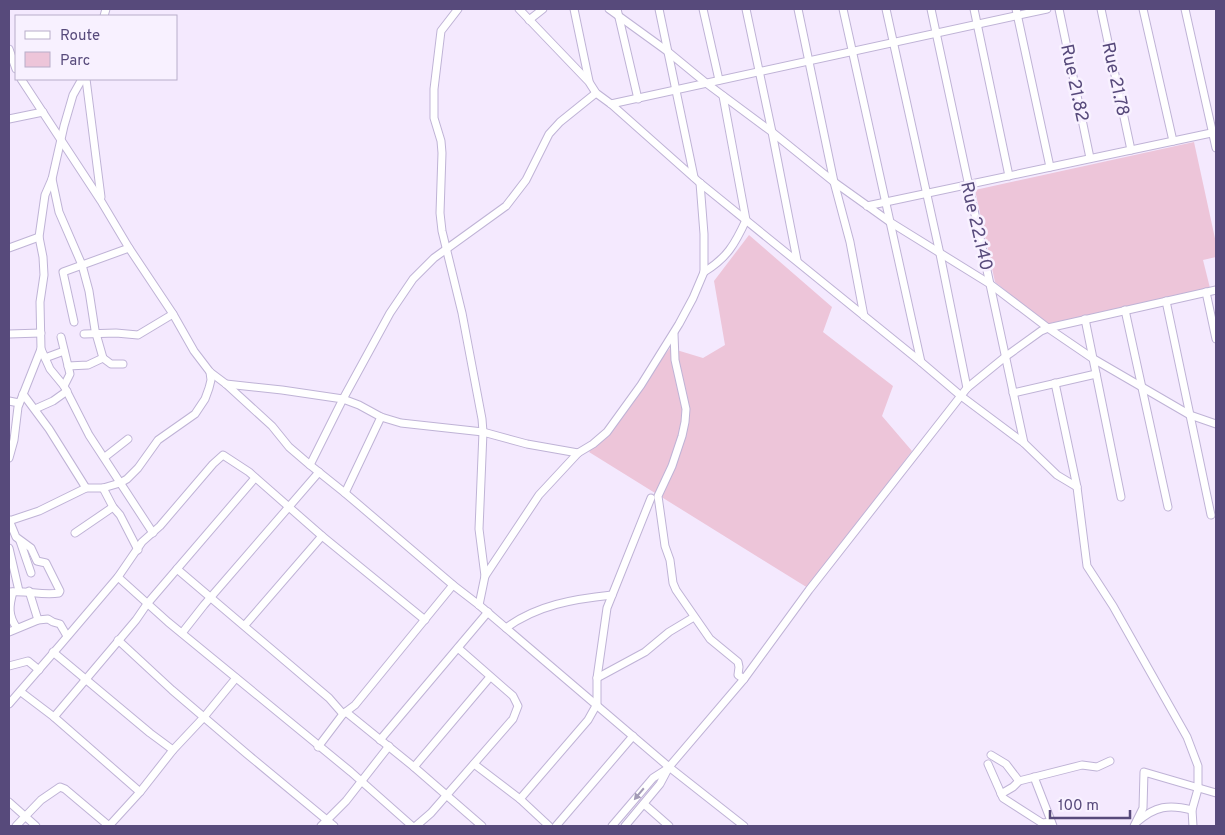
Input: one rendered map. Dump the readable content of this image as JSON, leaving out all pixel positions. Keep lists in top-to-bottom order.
{
  "streets": {
    "street": ["Rue 21.78", "Rue 21.82", "Rue 22.140"]
  },
  "legend": ["Route", "Parc"],
  "scale_bar": "100 m"
}
